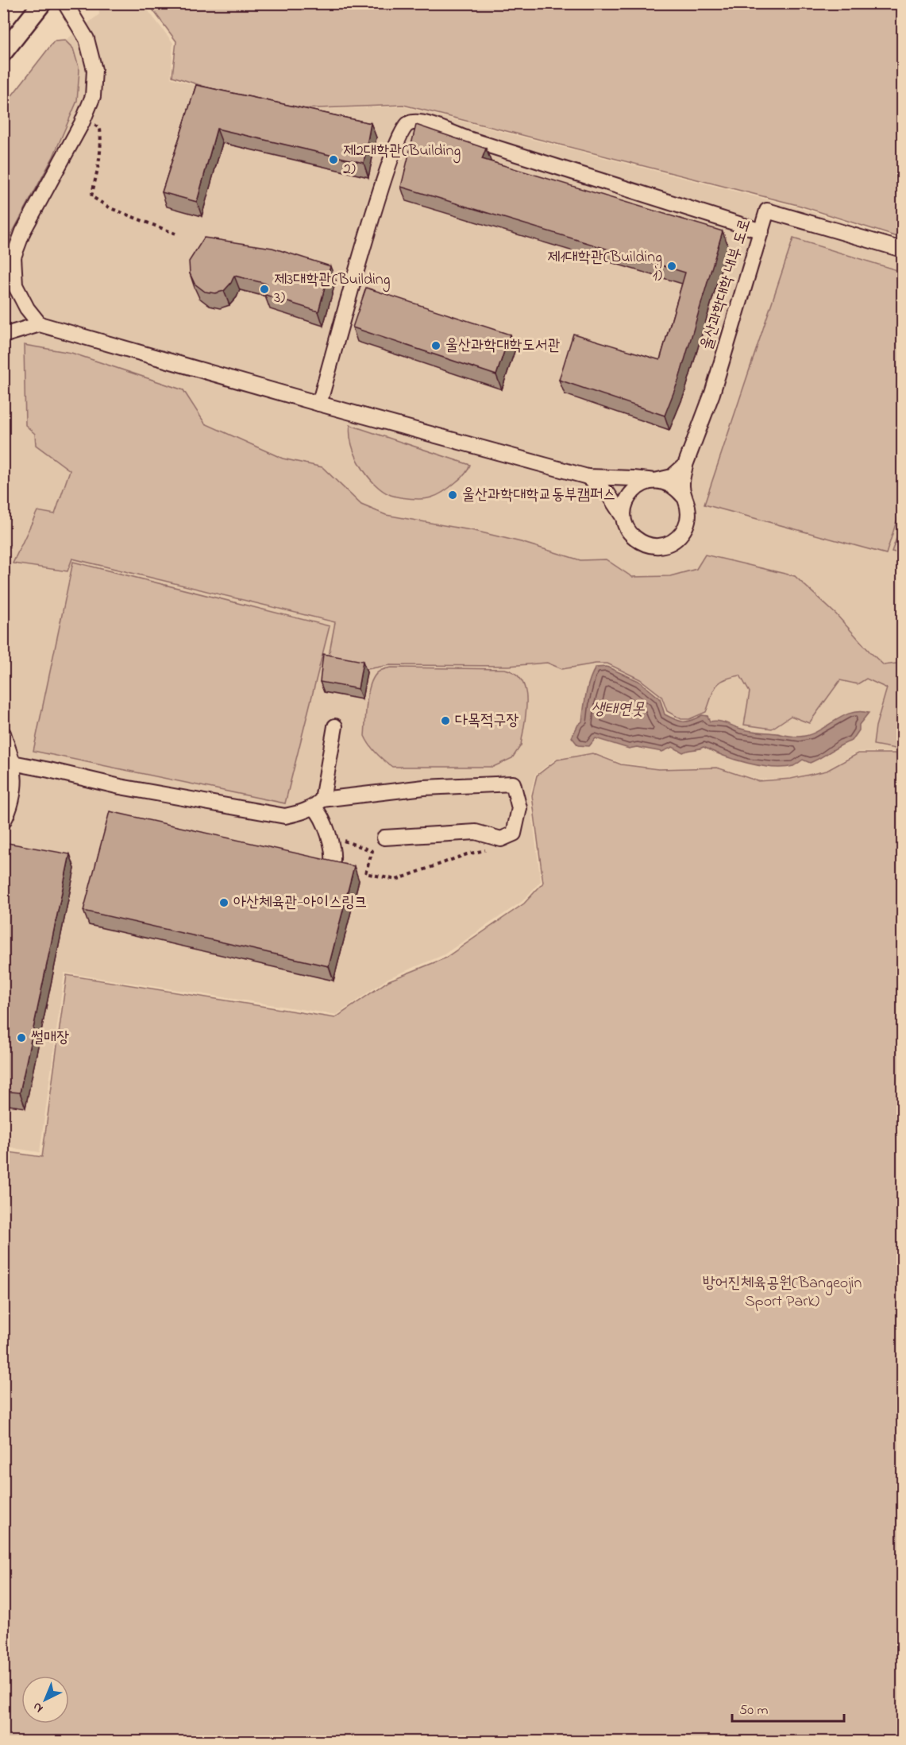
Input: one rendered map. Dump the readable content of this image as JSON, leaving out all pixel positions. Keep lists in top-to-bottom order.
{
  "streets": {
    "lane": ["울산과학대학 내부 도로"]
  },
  "water": ["생태연못"],
  "parks": ["방어진체육공원(Bangeojin Sport Park)"],
  "places": [
    "제2대학관(Building 2)",
    "제1대학관(Building 1)",
    "제3대학관(Building 3)",
    "울산과학대학도서관",
    "울산과학대학교동부캠퍼스",
    "다목적구장",
    "아산체육관-아이스링크",
    "썰매장"
  ],
  "scale_bar": "50 m",
  "north": "bottom left"
}
